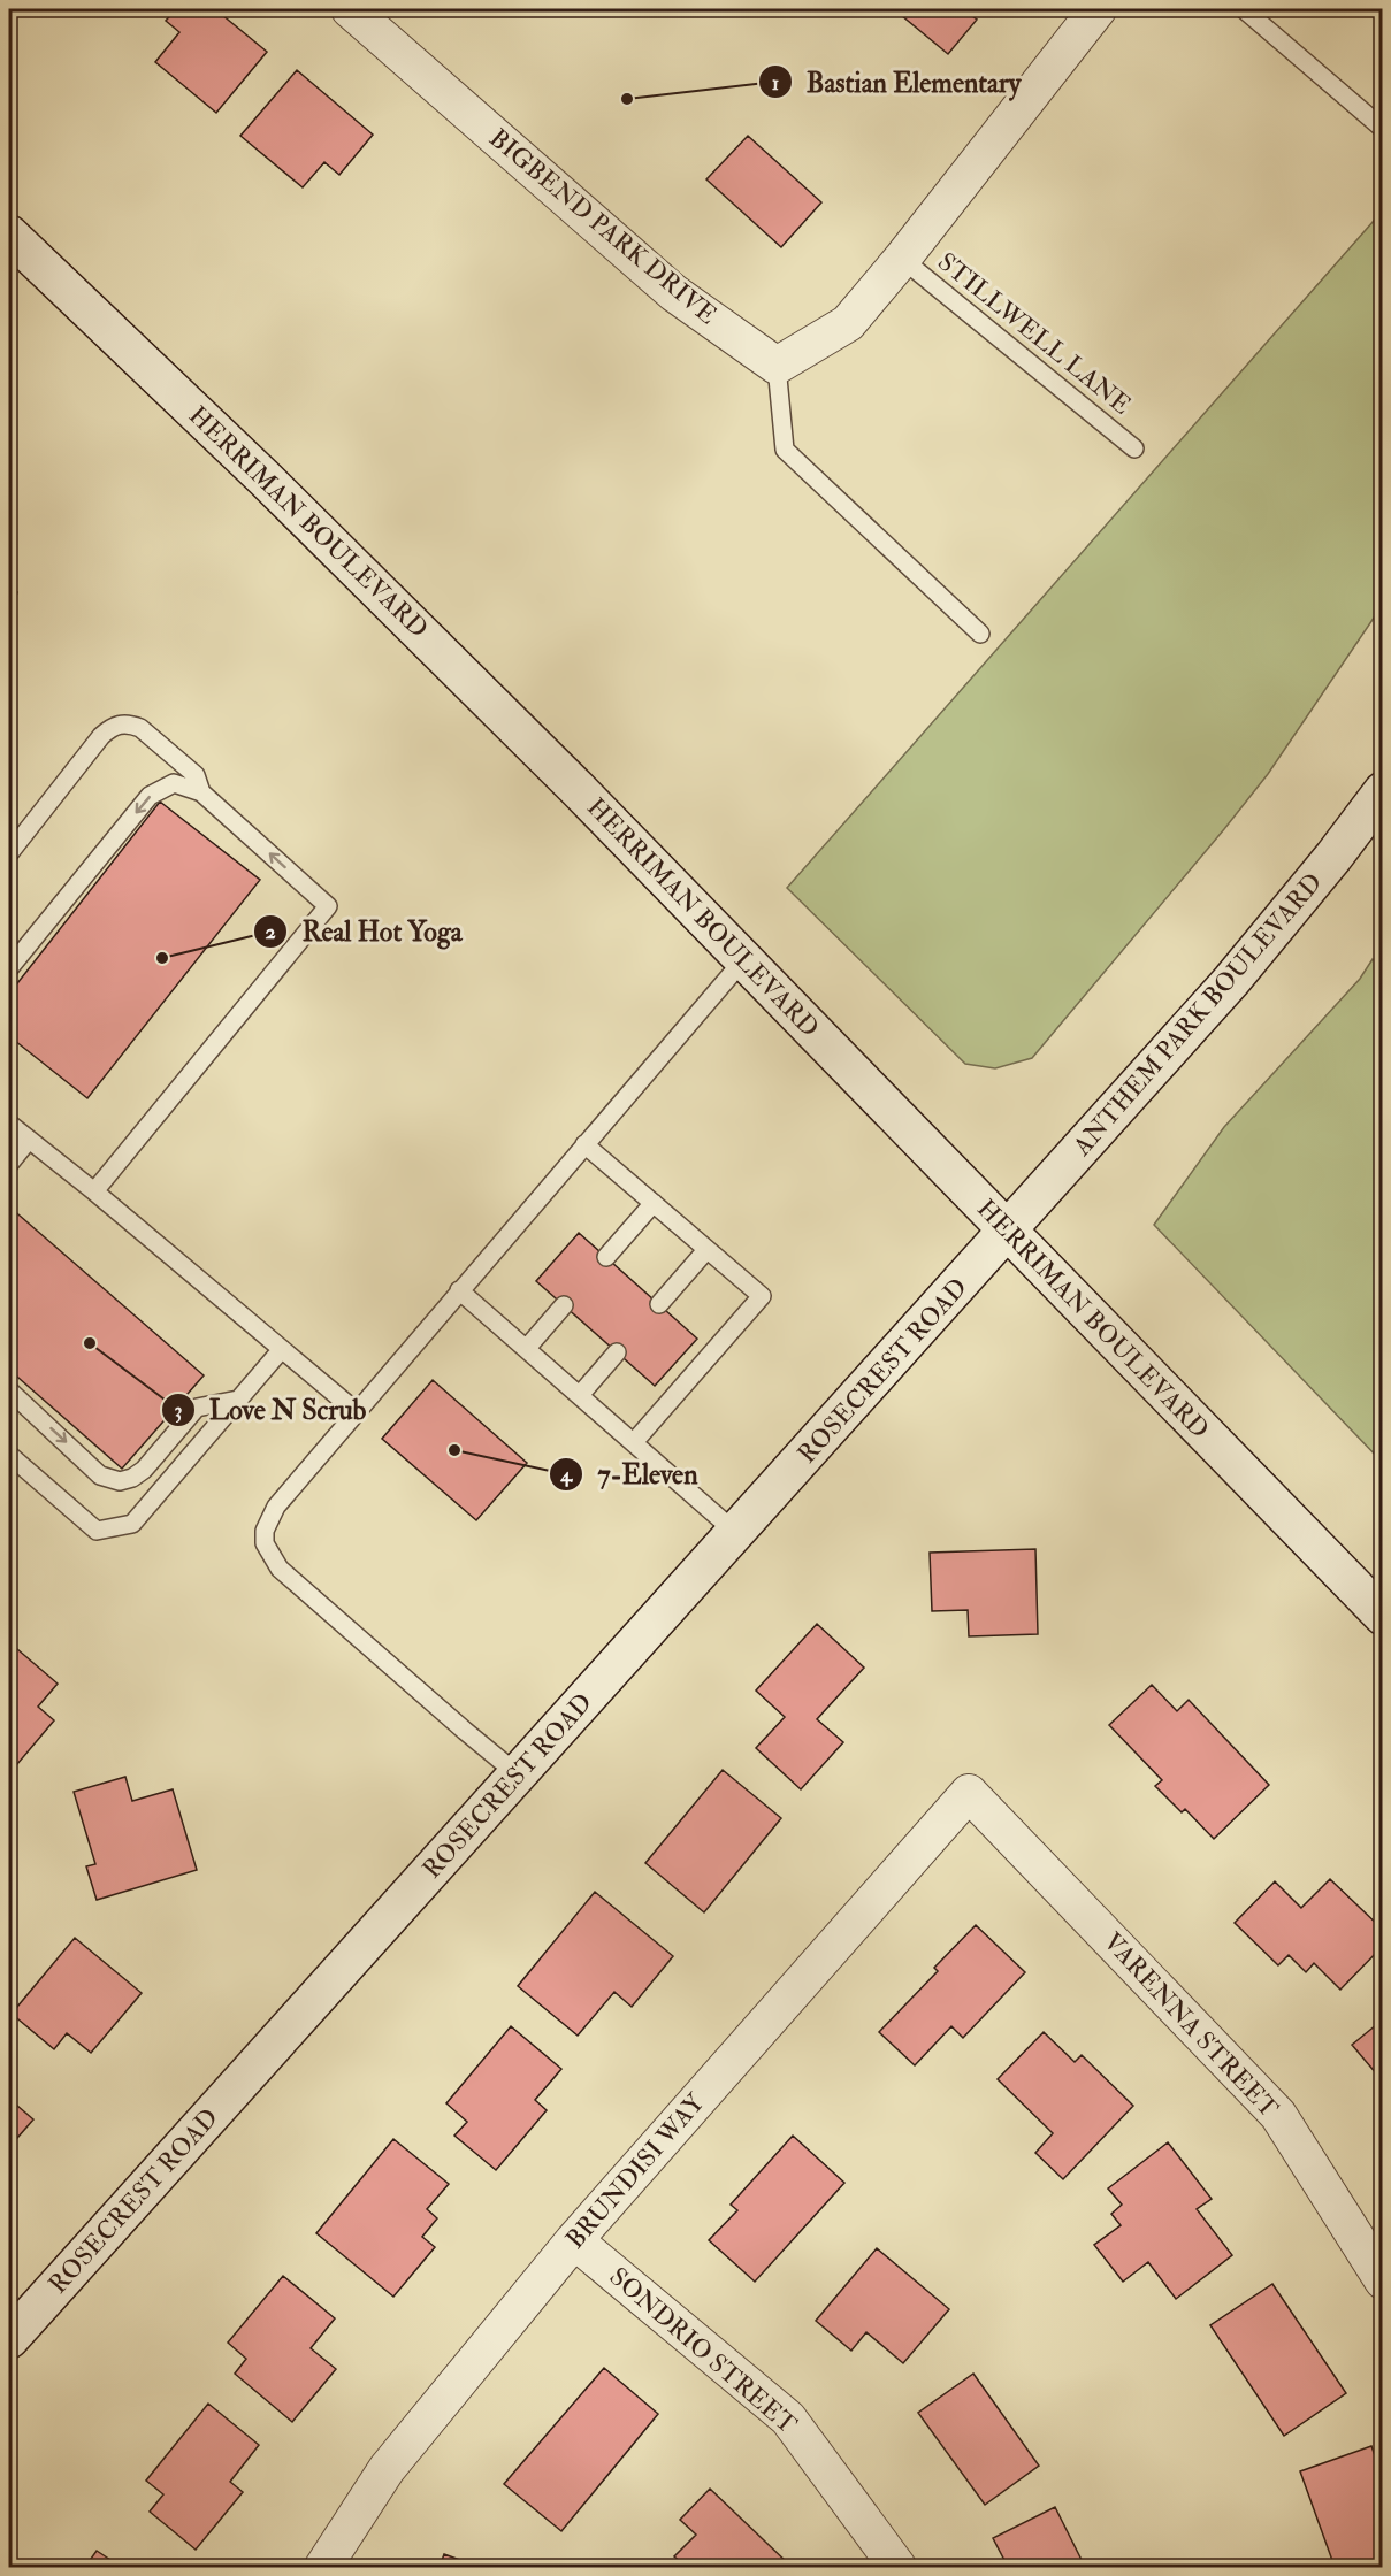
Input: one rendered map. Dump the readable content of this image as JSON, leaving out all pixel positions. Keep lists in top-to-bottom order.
{
  "streets": {
    "main road": ["HERRIMAN BOULEVARD", "ANTHEM PARK BOULEVARD", "ROSECREST ROAD"],
    "street": [
      "BIGBEND PARK DRIVE",
      "VARENNA STREET",
      "BRUNDISI WAY",
      "SONDRIO STREET"
    ],
    "lane": ["STILLWELL LANE"]
  },
  "crossings": [
    ["HERRIMAN BOULEVARD", "ANTHEM PARK BOULEVARD"],
    ["HERRIMAN BOULEVARD", "ROSECREST ROAD"],
    ["ANTHEM PARK BOULEVARD", "ROSECREST ROAD"],
    ["VARENNA STREET", "BRUNDISI WAY"],
    ["BRUNDISI WAY", "SONDRIO STREET"]
  ],
  "places": [
    "Bastian Elementary",
    "Real Hot Yoga",
    "Love N Scrub",
    "7-Eleven"
  ]
}
